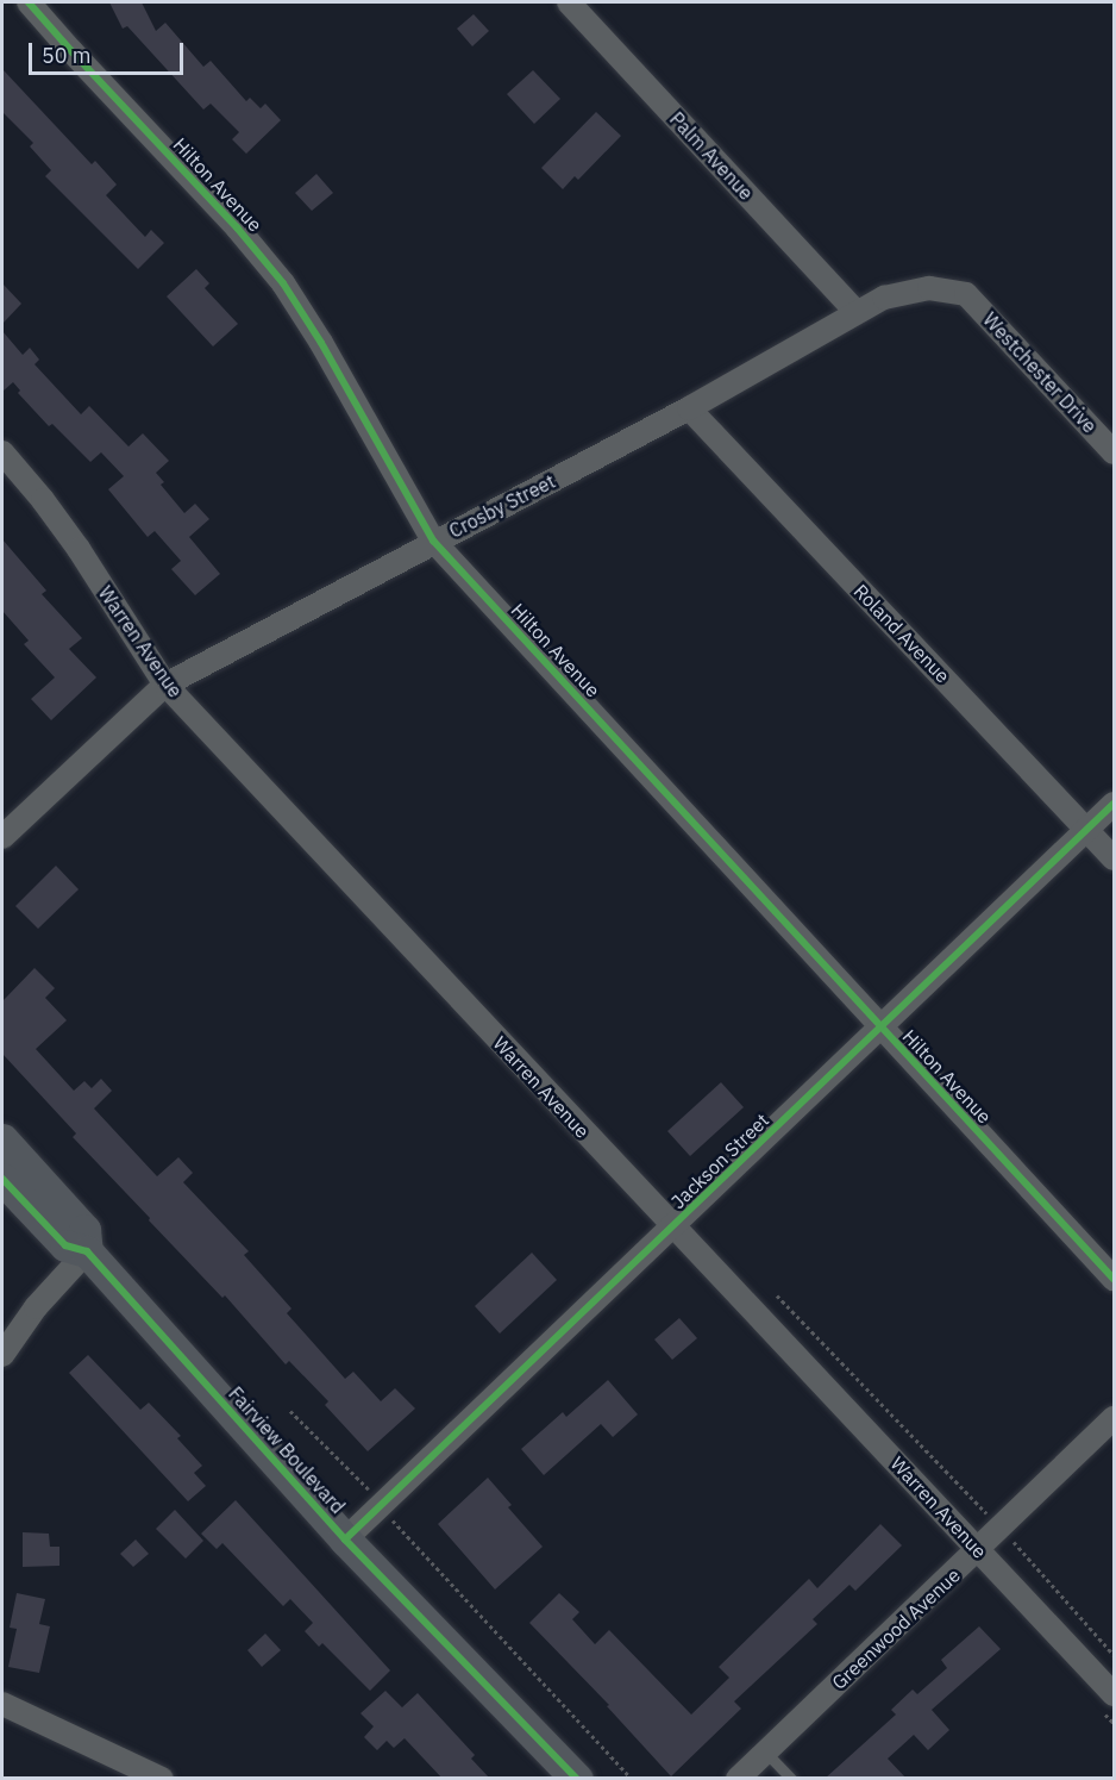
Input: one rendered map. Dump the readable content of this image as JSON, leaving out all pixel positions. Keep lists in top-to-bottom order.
{
  "streets": {
    "street": [
      "Palm Avenue",
      "Hilton Avenue",
      "Westchester Drive",
      "Crosby Street",
      "Roland Avenue",
      "Warren Avenue",
      "Jackson Street",
      "Fairview Boulevard",
      "Greenwood Avenue"
    ]
  },
  "crossings": [
    ["Palm Avenue", "Crosby Street"],
    ["Hilton Avenue", "Crosby Street"],
    ["Hilton Avenue", "Jackson Street"],
    ["Westchester Drive", "Crosby Street"],
    ["Crosby Street", "Roland Avenue"],
    ["Crosby Street", "Warren Avenue"],
    ["Roland Avenue", "Jackson Street"],
    ["Warren Avenue", "Jackson Street"],
    ["Warren Avenue", "Greenwood Avenue"],
    ["Jackson Street", "Fairview Boulevard"]
  ],
  "scale_bar": "50 m"
}
